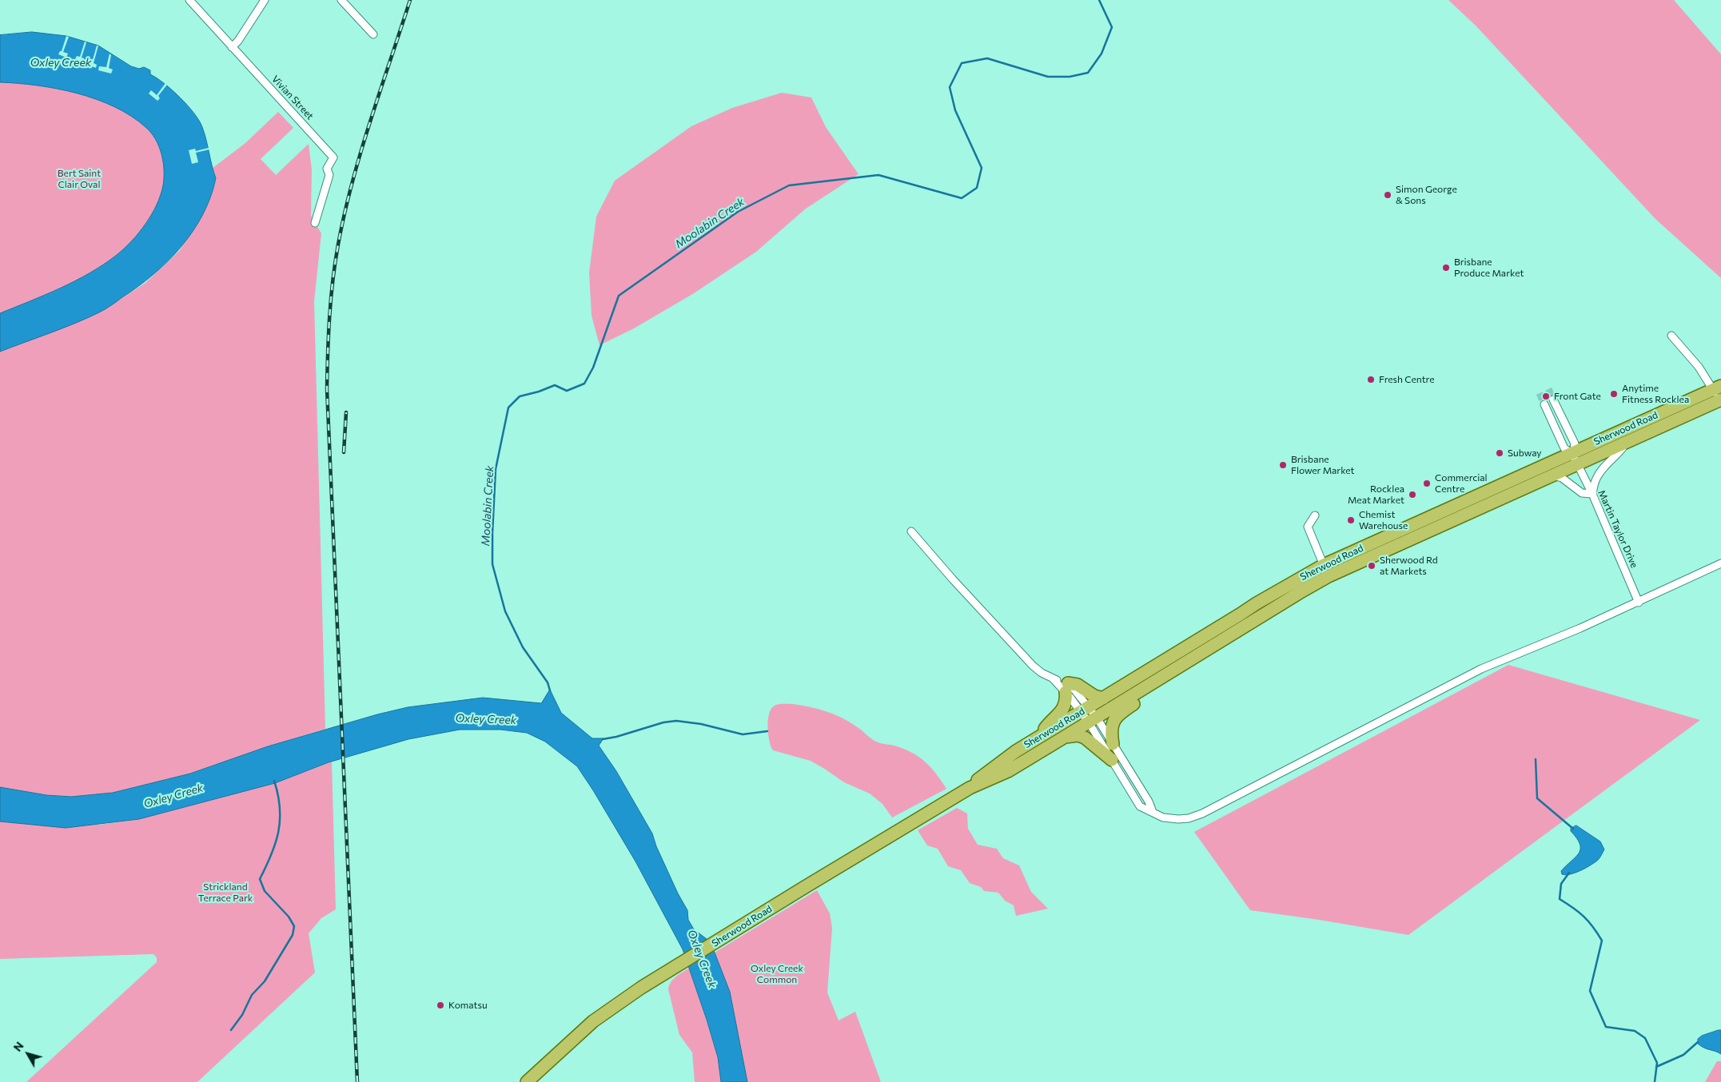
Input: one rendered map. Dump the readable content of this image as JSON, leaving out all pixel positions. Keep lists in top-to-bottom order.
{
  "streets": {
    "main road": ["Sherwood Road"],
    "street": ["Vivian Street", "Martin Taylor Drive"]
  },
  "crossings": [
    ["Sherwood Road", "Martin Taylor Drive"]
  ],
  "water": ["Oxley Creek", "Moolabin Creek"],
  "parks": ["Bert Saint Clair Oval", "Strickland Terrace Park", "Oxley Creek Common"],
  "places": [
    "Simon George & Sons",
    "Brisbane Produce Market",
    "Fresh Centre",
    "Anytime Fitness Rocklea",
    "Front Gate",
    "Subway",
    "Brisbane Flower Market",
    "Commercial Centre",
    "Rocklea Meat Market",
    "Chemist Warehouse",
    "Sherwood Rd at Markets",
    "Komatsu"
  ],
  "north": "top left"
}
